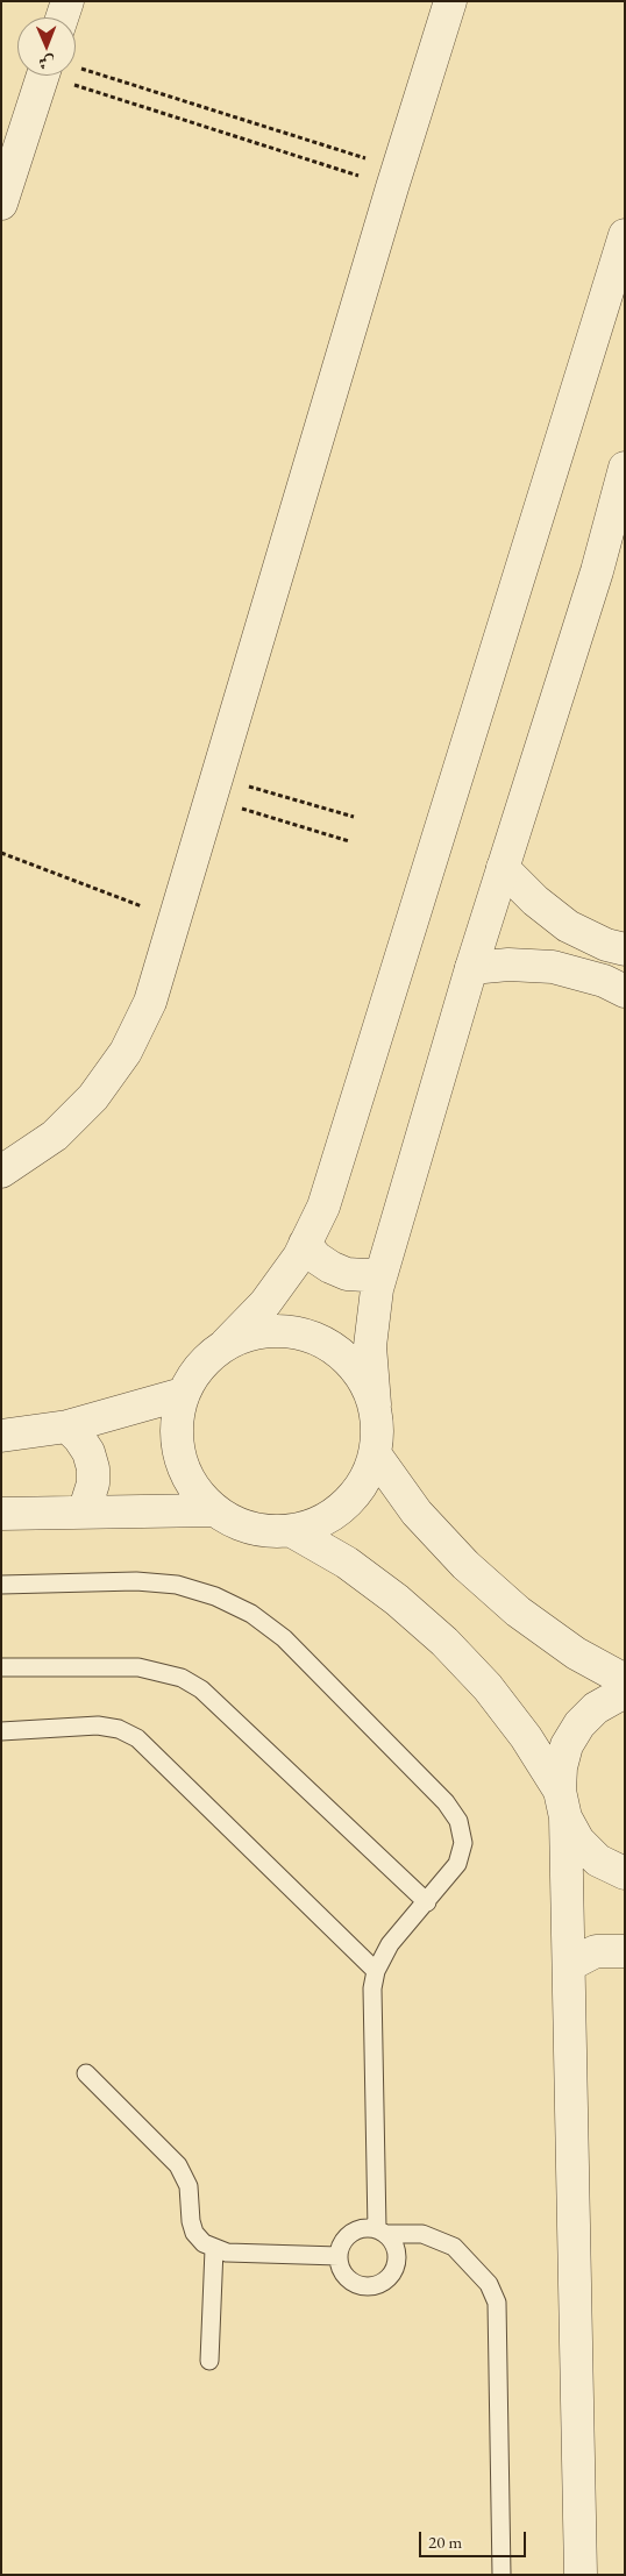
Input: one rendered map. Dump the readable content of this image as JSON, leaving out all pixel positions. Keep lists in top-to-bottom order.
{
  "scale_bar": "20 m",
  "north": "bottom"
}
